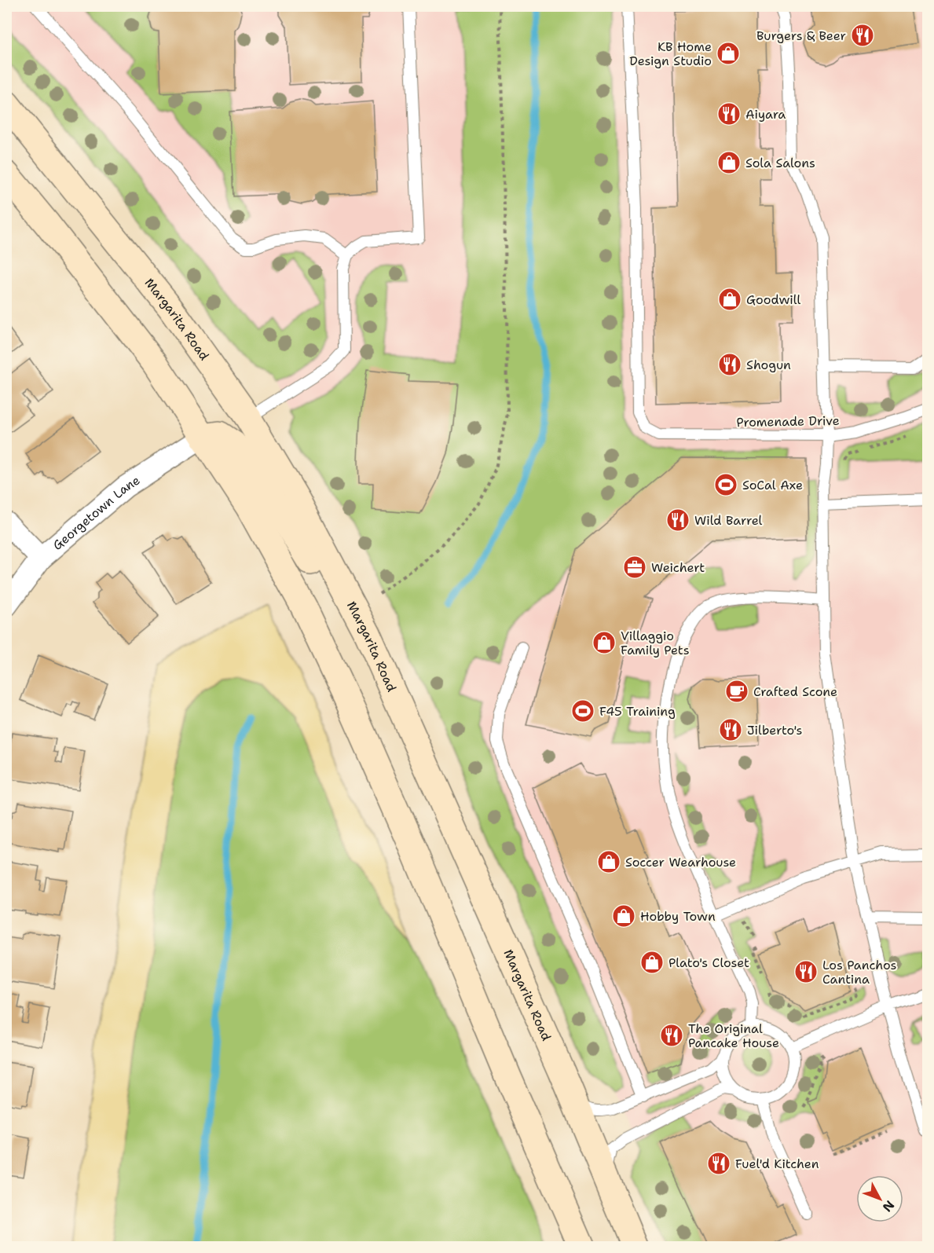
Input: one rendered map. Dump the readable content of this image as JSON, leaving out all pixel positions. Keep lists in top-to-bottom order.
{
  "streets": {
    "main road": ["Margarita Road"],
    "street": ["Georgetown Lane"],
    "lane": ["Promenade Drive"]
  },
  "places": {
    "restaurant": [
      "Burgers & Beer",
      "Aiyara",
      "Shogun",
      "Wild Barrel",
      "Jilberto's",
      "Los Panchos Cantina",
      "The Original Pancake House",
      "Fuel'd Kitchen"
    ],
    "shop": [
      "KB Home Design Studio",
      "Sola Salons",
      "Goodwill",
      "Villaggio Family Pets",
      "Soccer Wearhouse",
      "Hobby Town",
      "Plato's Closet"
    ],
    "sports": ["SoCal Axe", "F45 Training"],
    "office": ["Weichert"],
    "cafe": ["Crafted Scone"]
  },
  "north": "bottom right"
}
